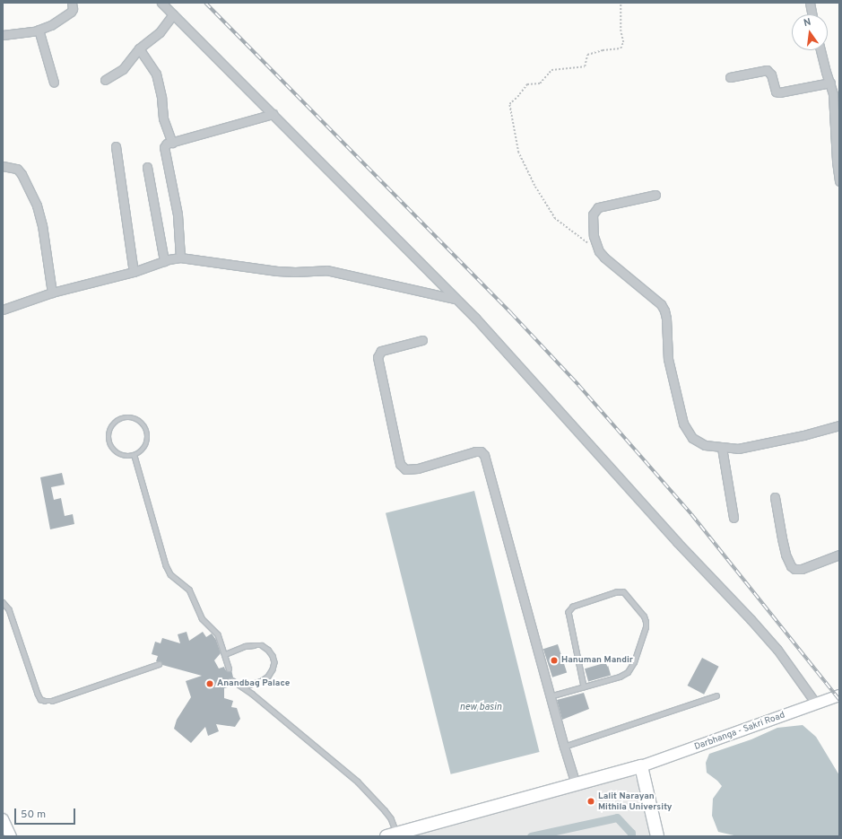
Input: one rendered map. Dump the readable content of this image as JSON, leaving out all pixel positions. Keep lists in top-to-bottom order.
{
  "streets": {
    "main road": ["Darbhanga - Sakri Road"]
  },
  "water": ["new basin"],
  "places": ["Hanuman Mandir", "Anandbag Palace", "Lalit Narayan Mithila University"],
  "scale_bar": "50 m",
  "north": "top"
}
